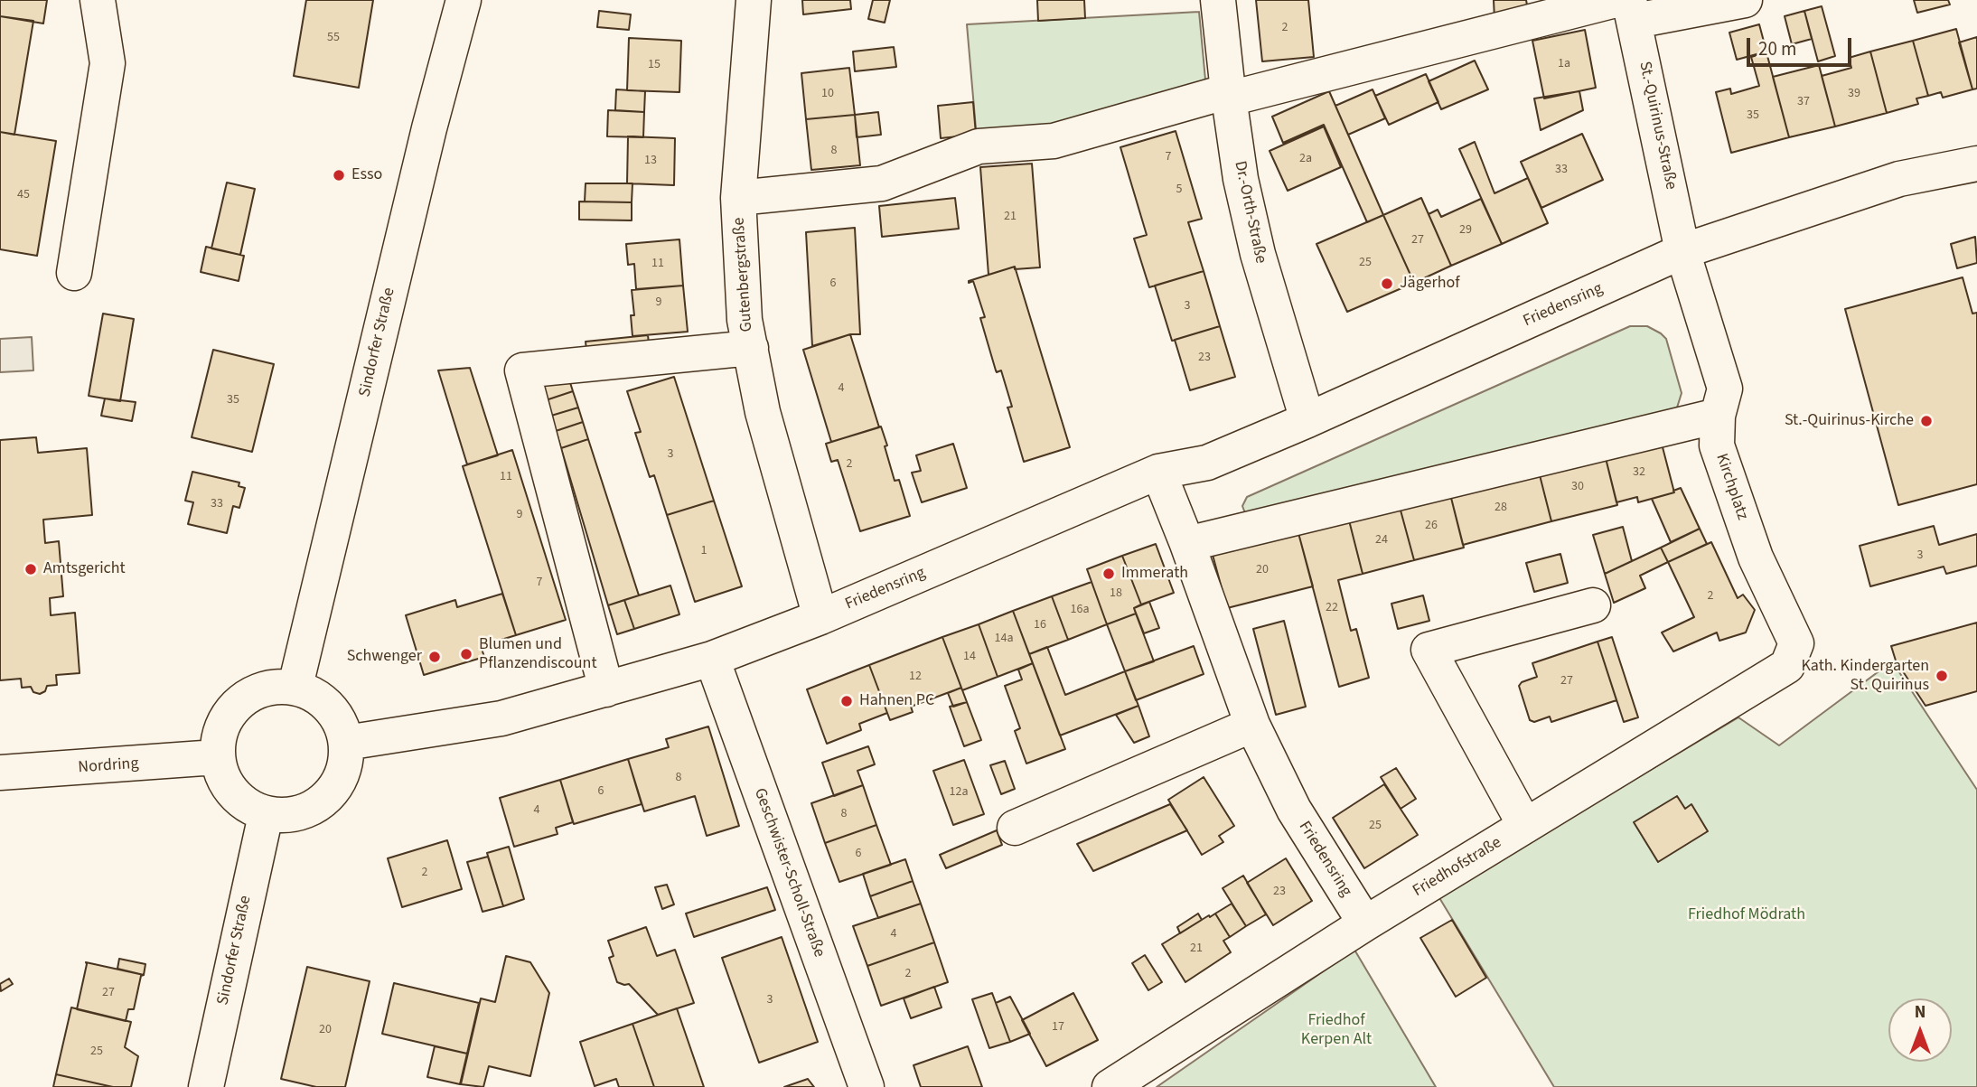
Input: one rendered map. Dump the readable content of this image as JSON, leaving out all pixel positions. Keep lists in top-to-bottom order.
{
  "streets": {
    "street": [
      "St.-Quirinus-Straße",
      "Dr.-Orth-Straße",
      "Gutenbergstraße",
      "Friedensring",
      "Sindorfer Straße",
      "Kirchplatz",
      "Nordring",
      "Friedhofstraße",
      "Geschwister-Scholl-Straße"
    ]
  },
  "crossings": [
    ["St.-Quirinus-Straße", "Friedensring"],
    ["St.-Quirinus-Straße", "Kirchplatz"],
    ["Dr.-Orth-Straße", "Friedensring"],
    ["Gutenbergstraße", "Friedensring"],
    ["Friedensring", "Sindorfer Straße"],
    ["Friedensring", "Kirchplatz"],
    ["Friedensring", "Nordring"],
    ["Friedensring", "Friedhofstraße"],
    ["Friedensring", "Geschwister-Scholl-Straße"],
    ["Sindorfer Straße", "Nordring"],
    ["Kirchplatz", "Friedhofstraße"]
  ],
  "parks": ["Friedhof Mödrath", "Friedhof Kerpen Alt"],
  "places": [
    "Esso",
    "Jägerhof",
    "St.-Quirinus-Kirche",
    "Amtsgericht",
    "Immerath",
    "Blumen und Pflanzendiscount",
    "Schwenger",
    "Kath. Kindergarten St. Quirinus",
    "Hahnen PC"
  ],
  "house_numbers": [
    "2",
    "55",
    "1a",
    "15",
    "10",
    "39",
    "37",
    "35",
    "8",
    "7",
    "2a",
    "13",
    "33",
    "5",
    "45",
    "21",
    "29",
    "27",
    "25",
    "11",
    "6",
    "9",
    "3",
    "23",
    "4",
    "35",
    "3",
    "2",
    "32",
    "11",
    "30",
    "33",
    "28",
    "9",
    "26",
    "24",
    "1",
    "3",
    "20",
    "7",
    "18",
    "2",
    "22",
    "16a",
    "16",
    "14a",
    "14",
    "12",
    "27",
    "8",
    "6",
    "12a",
    "4",
    "8",
    "25",
    "6",
    "2",
    "23",
    "4",
    "21",
    "2",
    "27",
    "3",
    "17",
    "20",
    "25"
  ],
  "scale_bar": "20 m",
  "north": "top"
}
